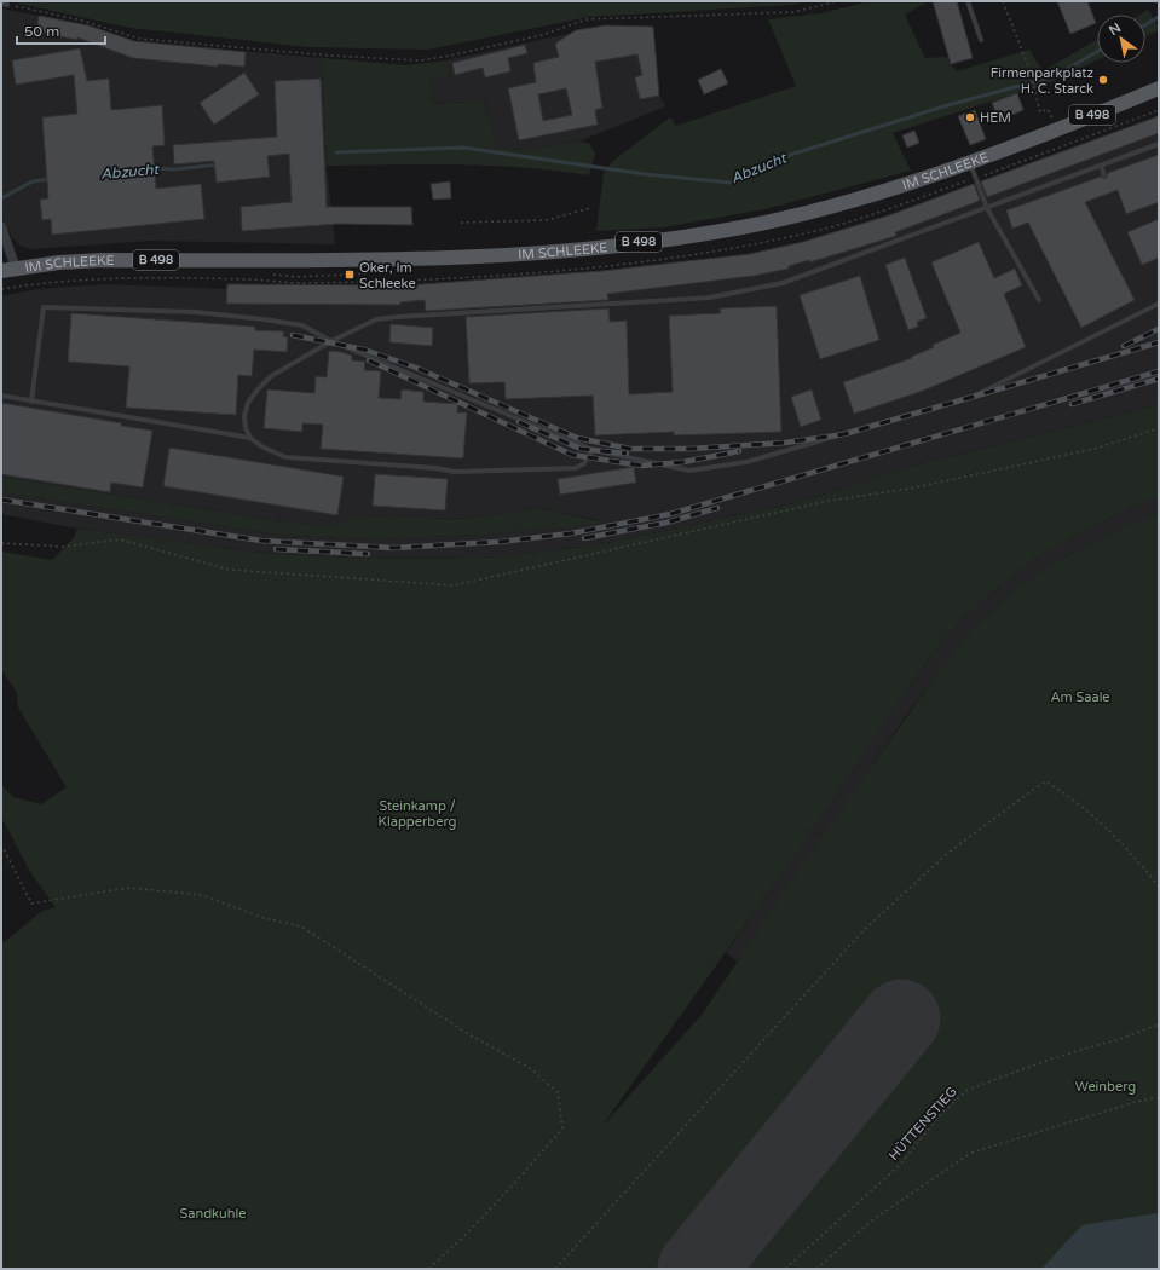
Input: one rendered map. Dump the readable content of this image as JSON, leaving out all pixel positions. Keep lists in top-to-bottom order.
{
  "streets": {
    "main road": ["B 498", "IM SCHLEEKE"],
    "path": ["HÜTTENSTIEG"]
  },
  "water": ["Abzucht"],
  "parks": [
    "Am Saale",
    "Steinkamp / Klapperberg",
    "Weinberg",
    "Sandkuhle"
  ],
  "places": {
    "other": ["Firmenparkplatz H. C. Starck", "HEM"],
    "transit": ["Oker, Im Schleeke"]
  },
  "scale_bar": "50 m",
  "north": "top left"
}
